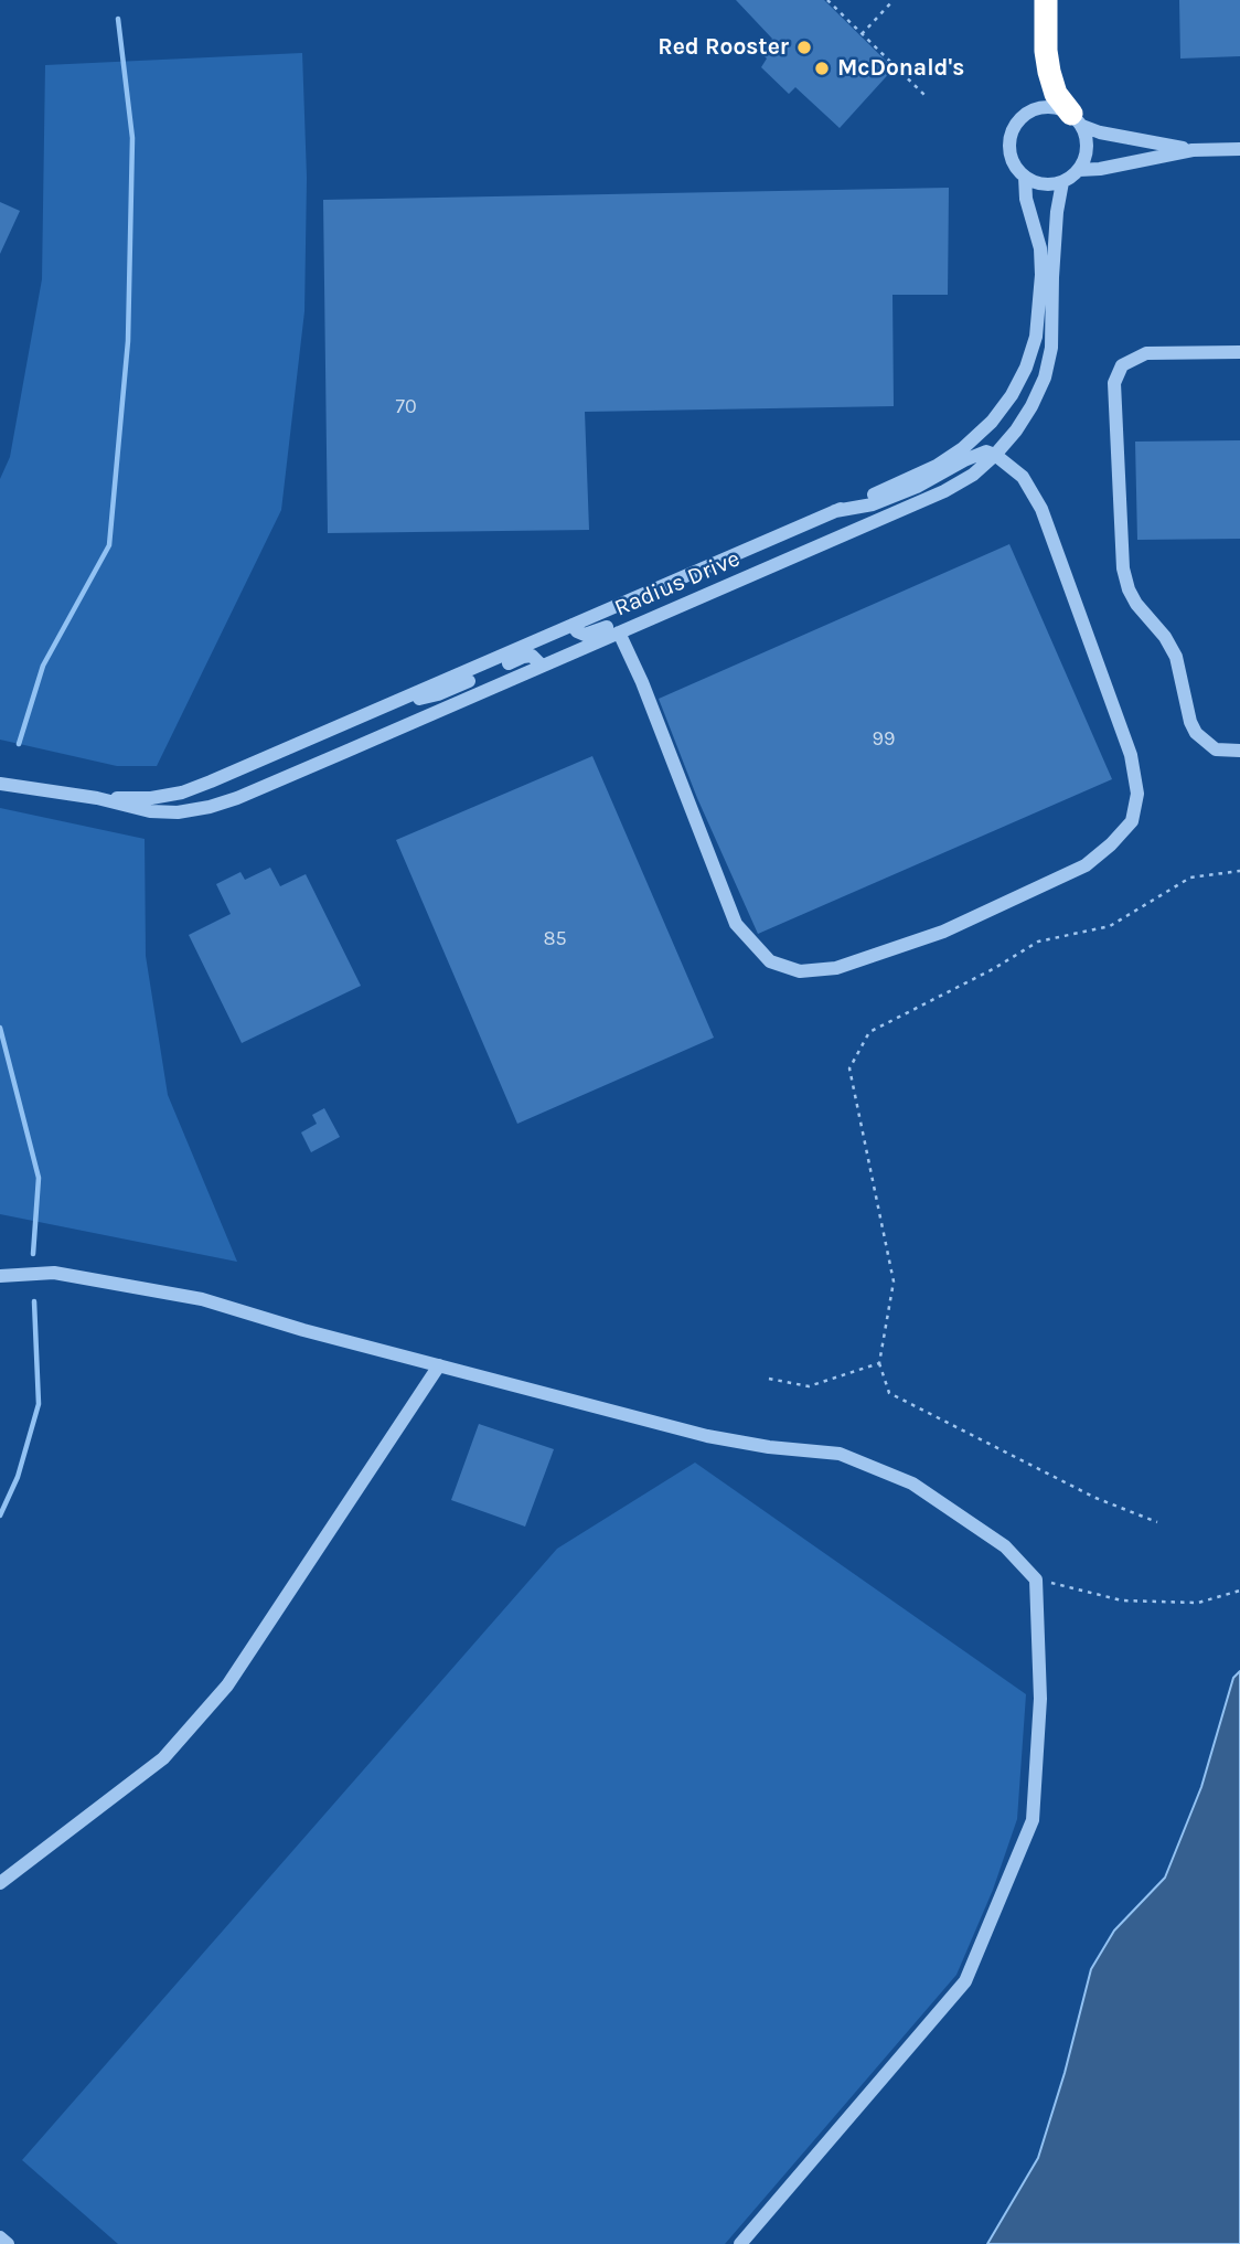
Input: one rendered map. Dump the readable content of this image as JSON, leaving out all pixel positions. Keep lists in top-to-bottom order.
{
  "streets": {
    "street": ["Radius Drive"]
  },
  "places": ["Red Rooster", "McDonald's"],
  "house_numbers": ["70", "99", "85"]
}
